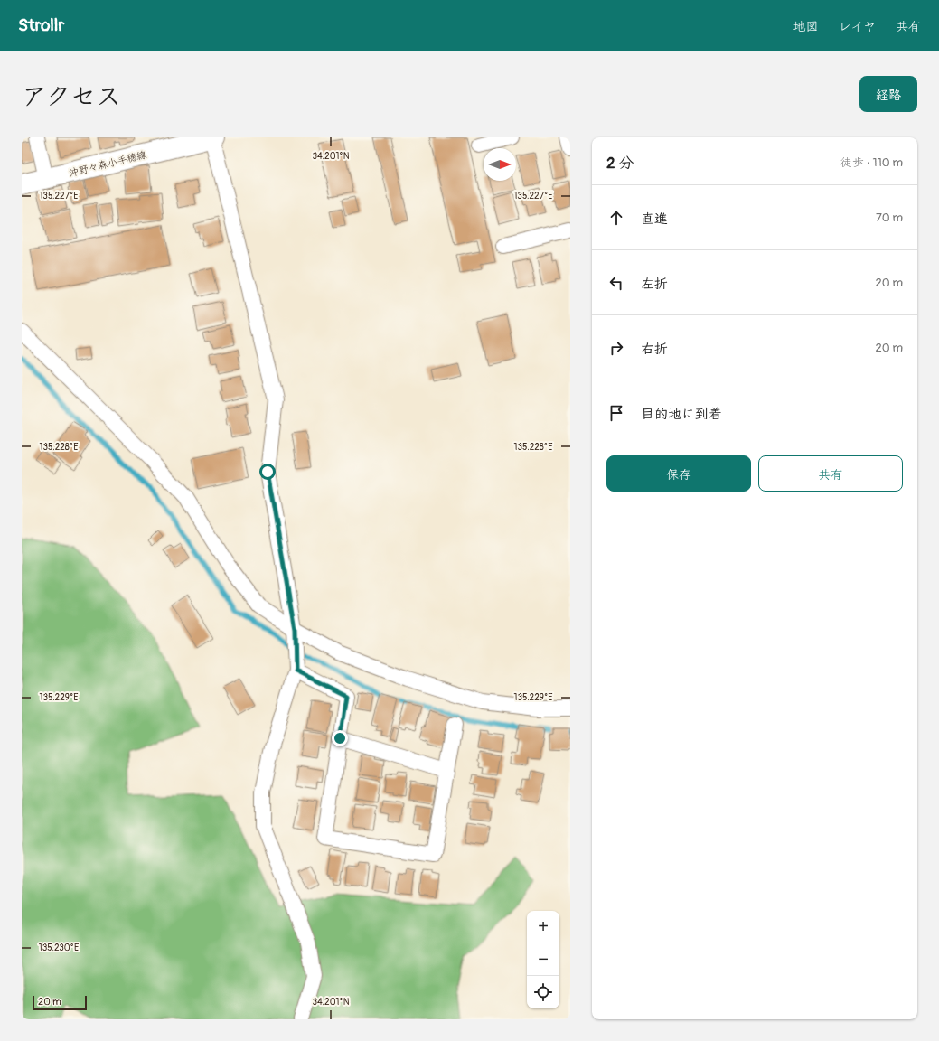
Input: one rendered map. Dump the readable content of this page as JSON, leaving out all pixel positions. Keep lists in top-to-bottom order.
{
  "streets": {
    "main road": ["沖野々森小手穂線"]
  },
  "scale_bar": "20 m",
  "north": "right",
  "page": {
    "header": "Strollr",
    "nav": ["地図", "レイヤ", "共有"],
    "title": "アクセス",
    "buttons": [
      "経路",
      ["保存", "共有"]
    ],
    "heading": ["2 分", "徒歩 · 110 m"],
    "list": [
      ["直進", "70 m"],
      ["左折", "20 m"],
      ["右折", "20 m"],
      "目的地に到着"
    ],
    "map_buttons": ["+", "−"],
    "scale": "20 m"
  },
  "coordinates": [
    "34.201°N",
    "135.227°E",
    "135.228°E",
    "135.229°E",
    "135.230°E"
  ]
}
